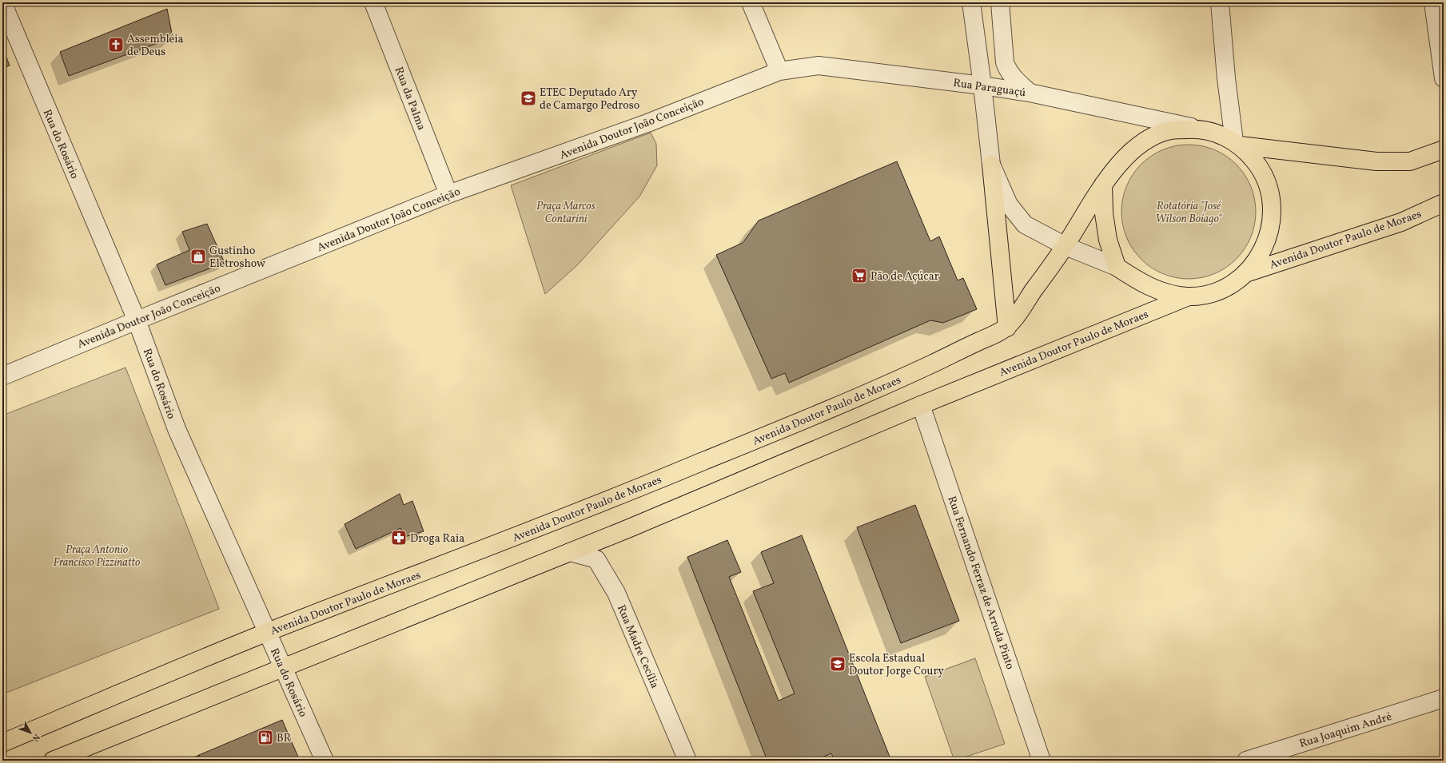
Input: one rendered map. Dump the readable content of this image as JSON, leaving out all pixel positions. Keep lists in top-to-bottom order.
{
  "streets": {
    "main road": ["Avenida Doutor Paulo de Moraes"],
    "street": [
      "Rua Paraguaçú",
      "Rua da Palma",
      "Avenida Doutor João Conceição",
      "Rua do Rosário",
      "Rua Fernando Ferraz de Arruda Pinto",
      "Rua Madre Cecília",
      "Rua Joaquim André"
    ]
  },
  "crossings": [
    ["Rua Paraguaçú", "Avenida Doutor João Conceição"],
    ["Rua Paraguaçú", "Avenida Doutor Paulo de Moraes"],
    ["Rua da Palma", "Avenida Doutor João Conceição"],
    ["Avenida Doutor João Conceição", "Rua do Rosário"],
    ["Rua do Rosário", "Avenida Doutor Paulo de Moraes"],
    ["Avenida Doutor Paulo de Moraes", "Rua Fernando Ferraz de Arruda Pinto"],
    ["Avenida Doutor Paulo de Moraes", "Rua Madre Cecília"]
  ],
  "parks": ["Praça Marcos Contarini", "Rotatória \"José Wilson Boiago\"", "Praça Antonio Francisco Pizzinatto"],
  "places": {
    "church": ["Assembléia de Deus"],
    "school or university": ["ETEC Deputado Ary de Camargo Pedroso", "Escola Estadual Doutor Jorge Coury"],
    "shop": ["Gustinho Eletroshow"],
    "supermarket": ["Pão de Açúcar"],
    "pharmacy": ["Droga Raia"],
    "fuel station": ["BR"]
  },
  "north": "bottom right"
}
